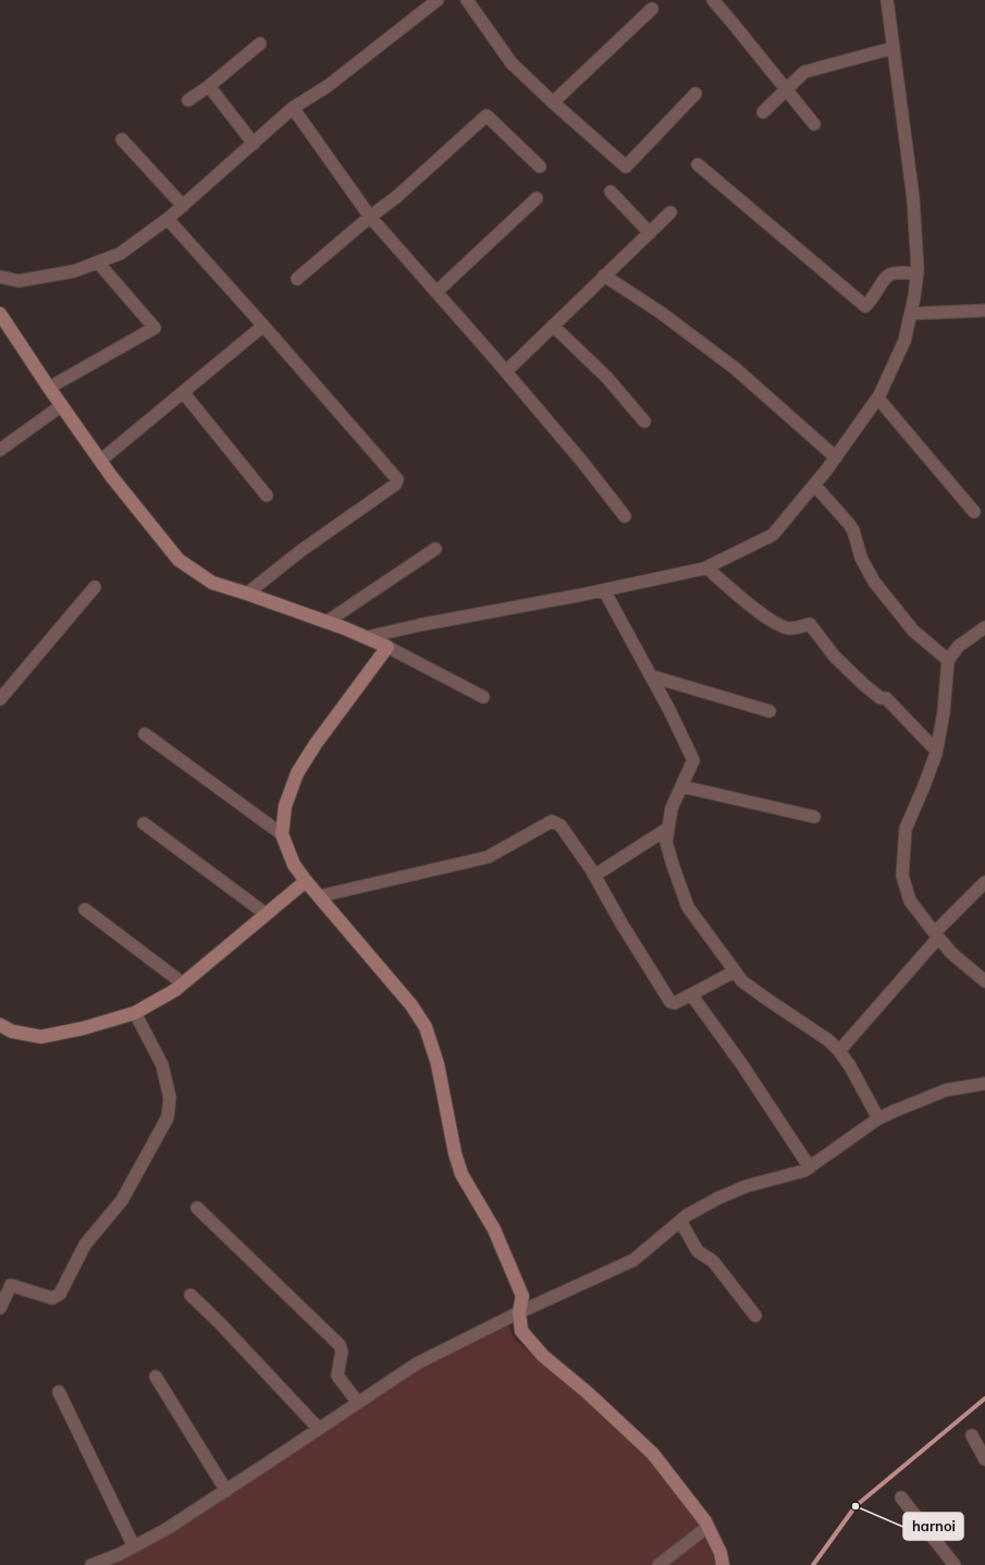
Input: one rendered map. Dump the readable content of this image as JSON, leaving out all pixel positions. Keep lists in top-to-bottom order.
{
  "places": ["harnoi"]
}
